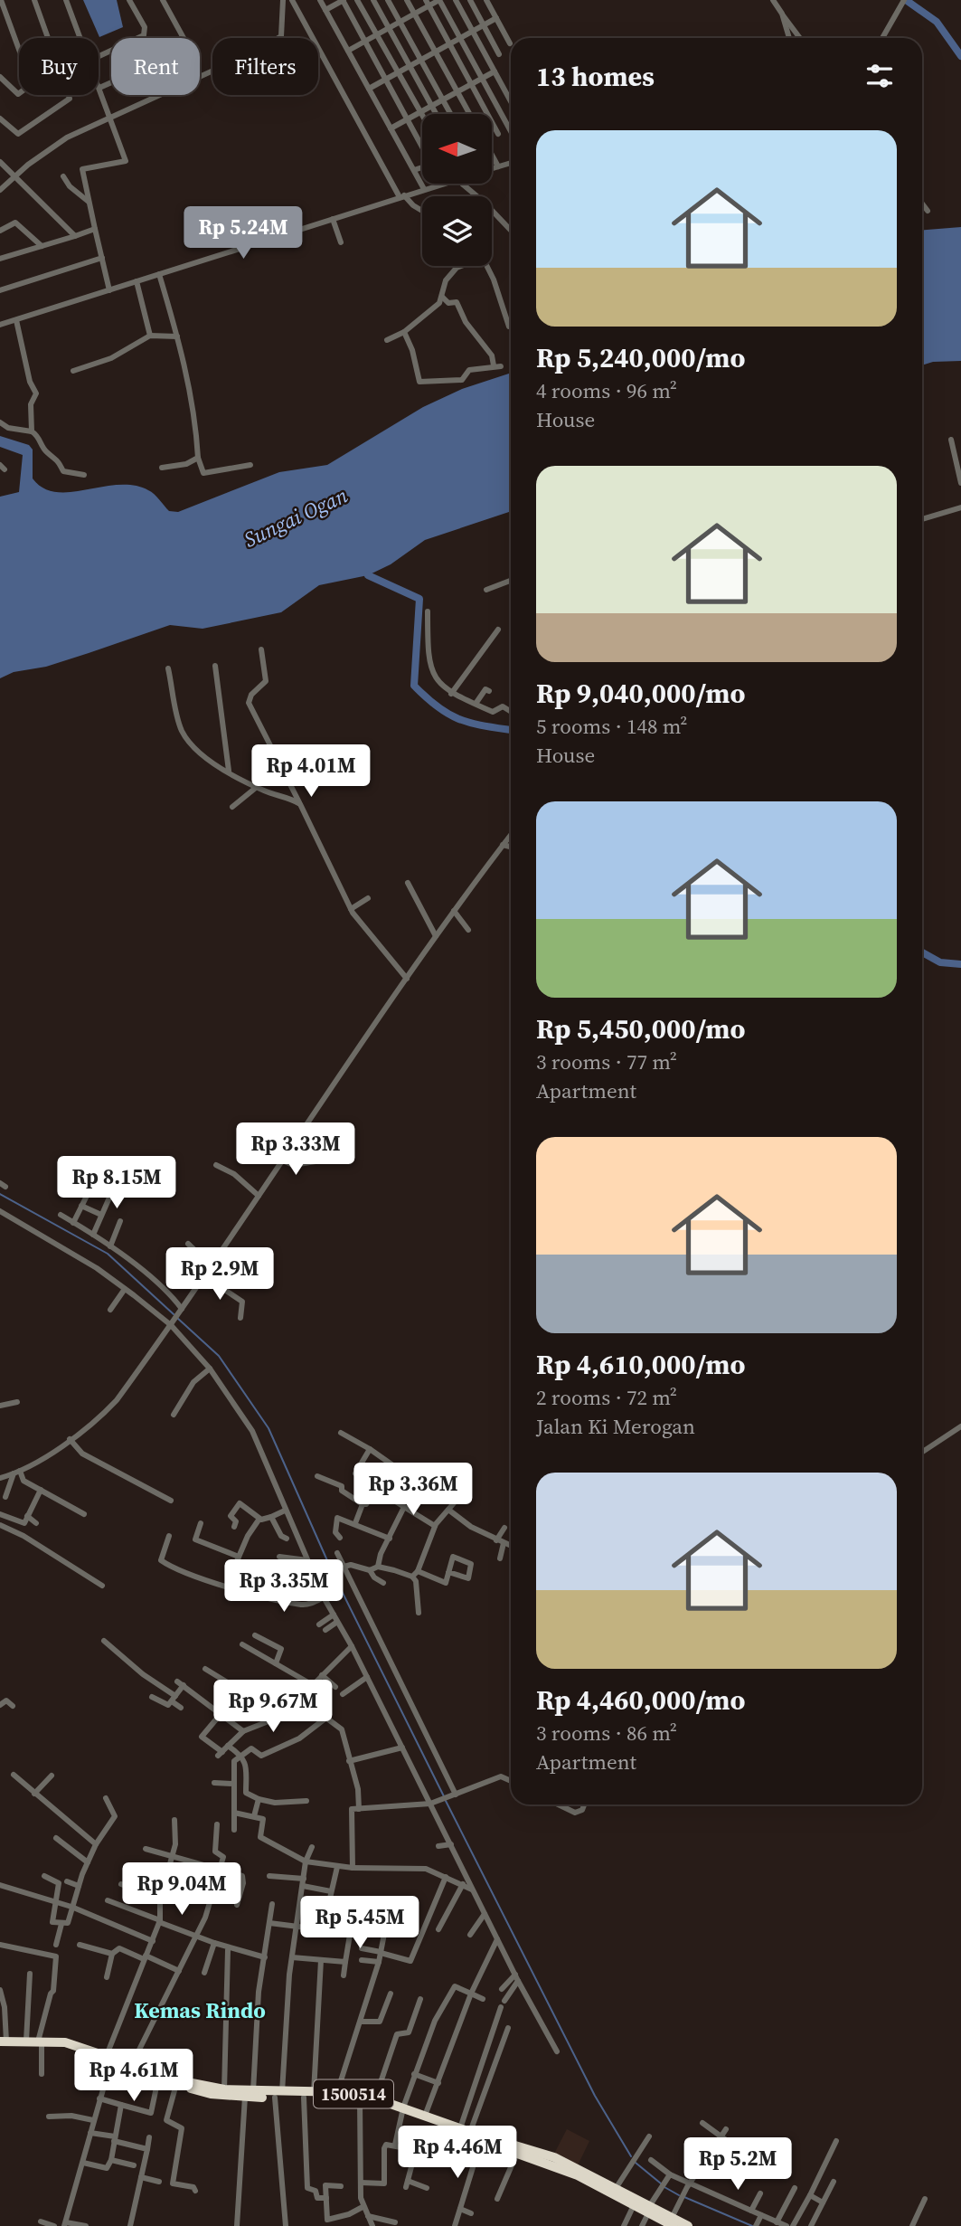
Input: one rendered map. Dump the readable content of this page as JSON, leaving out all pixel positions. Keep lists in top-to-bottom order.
{
  "streets": {
    "highway": ["1500514"]
  },
  "districts": ["Kemas Rindo"],
  "water": ["Sungai Ogan"],
  "north": "left",
  "page": {
    "chip": ["Buy", "Rent", "Filters"],
    "heading": "13 homes",
    "list": [
      {
        "name": "Rp 5,240,000/mo",
        "note": "4 rooms · 96 m² · House"
      },
      {
        "name": "Rp 9,040,000/mo",
        "note": "5 rooms · 148 m² · House"
      },
      {
        "name": "Rp 5,450,000/mo",
        "note": "3 rooms · 77 m² · Apartment"
      },
      {
        "name": "Rp 4,610,000/mo",
        "note": "2 rooms · 72 m² · Jalan Ki Merogan"
      },
      {
        "name": "Rp 4,460,000/mo",
        "note": "3 rooms · 86 m² · Apartment"
      }
    ],
    "price": [
      "Rp 5.24M",
      "Rp 4.01M",
      "Rp 3.33M",
      "Rp 8.15M",
      "Rp 2.9M",
      "Rp 3.36M",
      "Rp 3.35M",
      "Rp 9.67M",
      "Rp 9.04M",
      "Rp 5.45M",
      "Rp 4.61M",
      "Rp 4.46M",
      "Rp 5.2M"
    ]
  }
}
